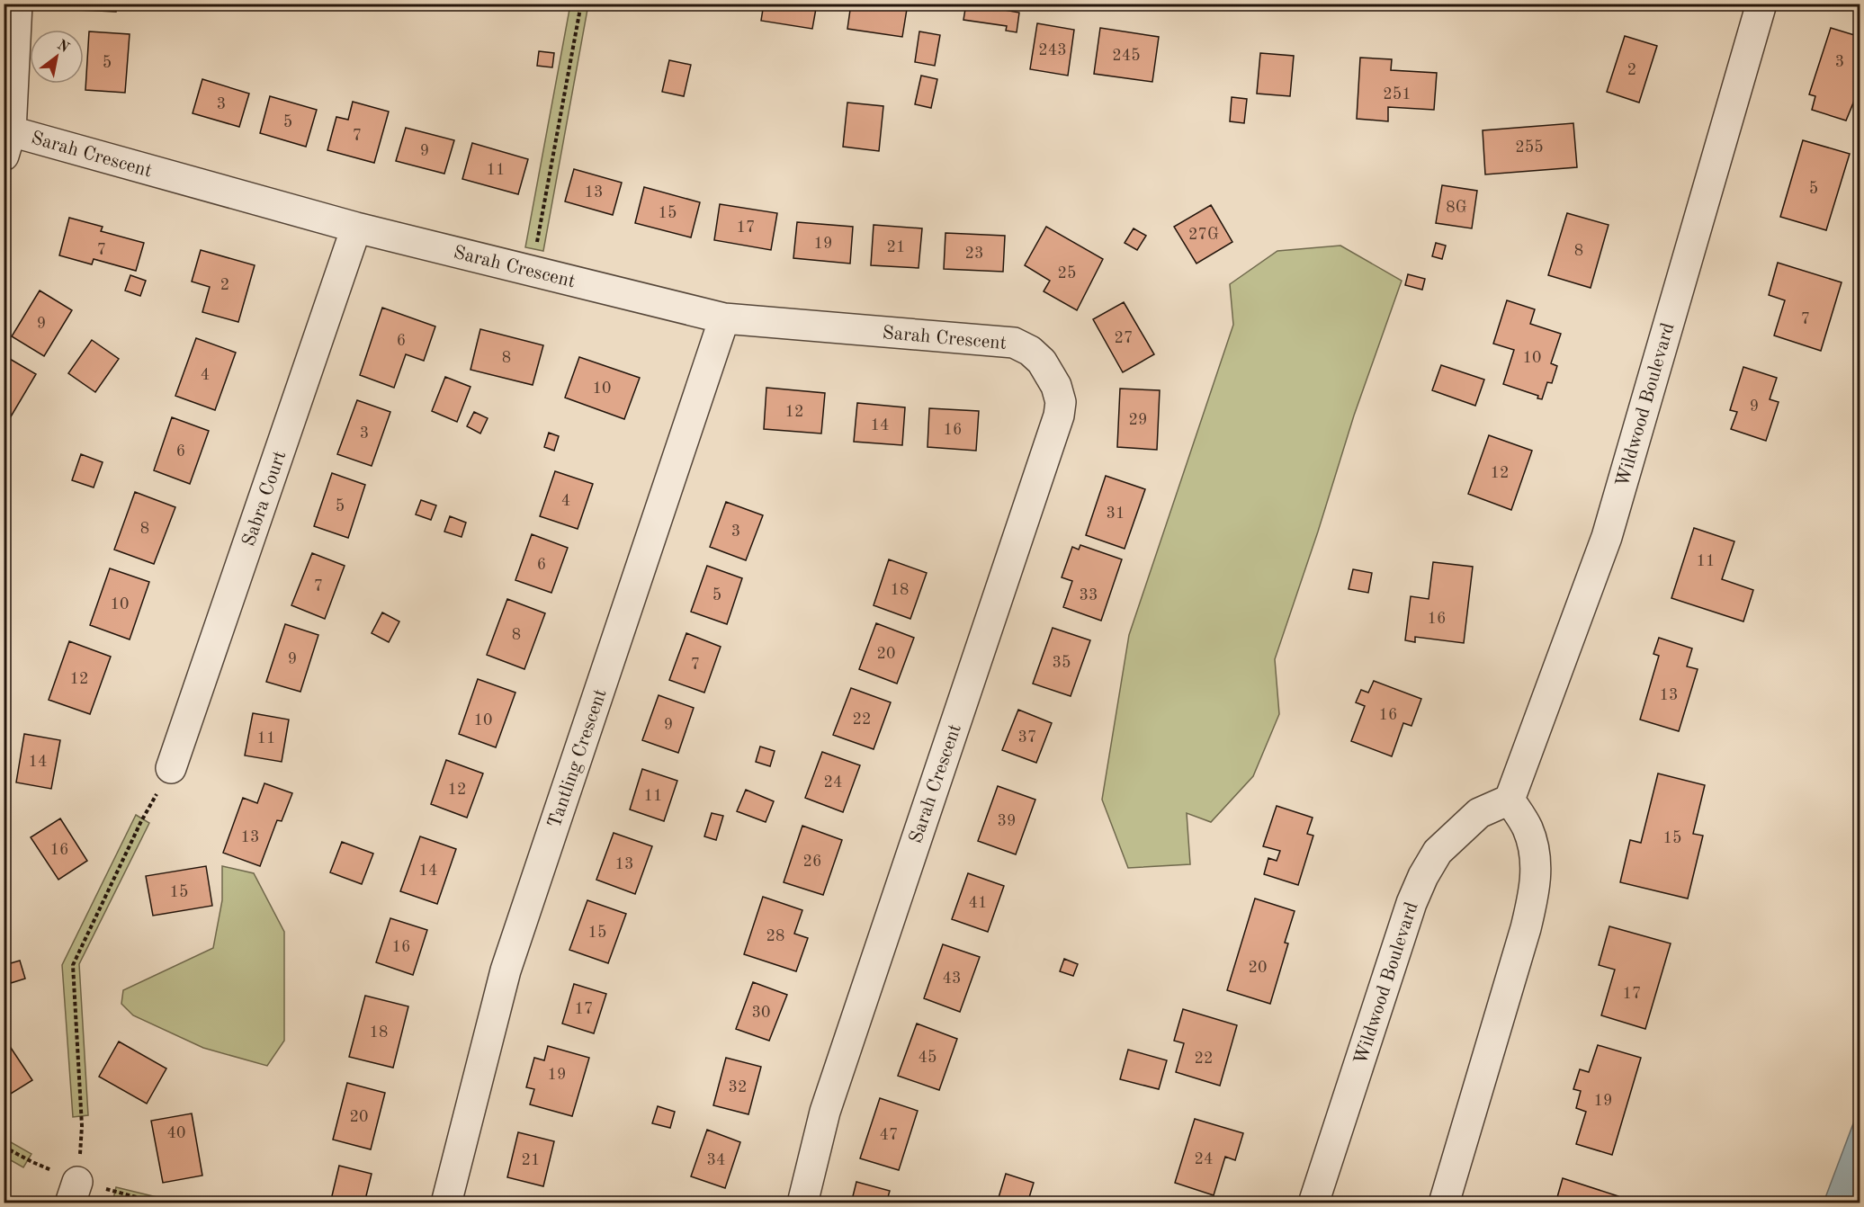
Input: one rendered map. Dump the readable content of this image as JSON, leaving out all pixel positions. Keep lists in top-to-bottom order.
{
  "streets": {
    "street": [
      "Sarah Crescent",
      "Wildwood Boulevard",
      "Sabra Court",
      "Tantling Crescent"
    ]
  },
  "crossings": [
    ["Sarah Crescent", "Sabra Court"],
    ["Sarah Crescent", "Tantling Crescent"]
  ],
  "house_numbers": [
    "243",
    "245",
    "3",
    "5",
    "2",
    "251",
    "3",
    "5",
    "7",
    "255",
    "9",
    "11",
    "5",
    "13",
    "8G",
    "15",
    "17",
    "27G",
    "19",
    "21",
    "7",
    "8",
    "23",
    "25",
    "2",
    "7",
    "9",
    "27",
    "6",
    "8",
    "10",
    "4",
    "10",
    "9",
    "12",
    "29",
    "14",
    "16",
    "3",
    "6",
    "12",
    "4",
    "5",
    "31",
    "8",
    "3",
    "11",
    "6",
    "7",
    "18",
    "5",
    "33",
    "10",
    "16",
    "8",
    "20",
    "9",
    "35",
    "7",
    "12",
    "13",
    "16",
    "22",
    "10",
    "9",
    "37",
    "11",
    "14",
    "24",
    "12",
    "11",
    "39",
    "13",
    "15",
    "16",
    "26",
    "13",
    "14",
    "15",
    "41",
    "15",
    "28",
    "16",
    "20",
    "43",
    "17",
    "17",
    "30",
    "18",
    "45",
    "22",
    "19",
    "32",
    "19",
    "20",
    "40",
    "47",
    "24",
    "21",
    "34"
  ],
  "north": "top right"
}
